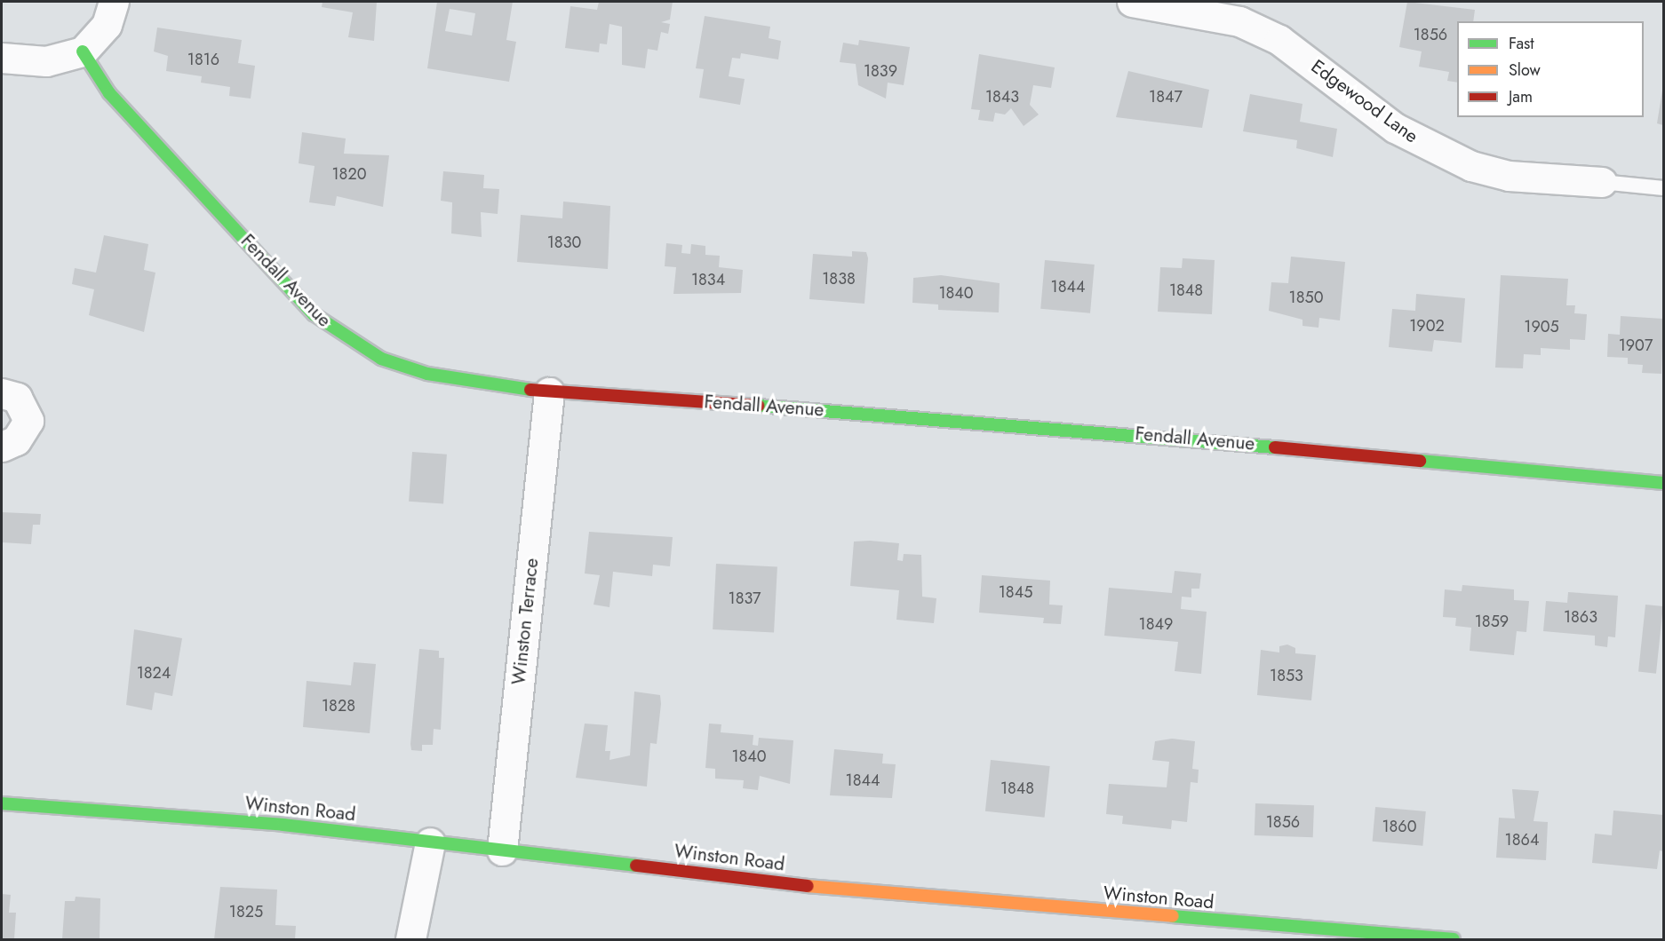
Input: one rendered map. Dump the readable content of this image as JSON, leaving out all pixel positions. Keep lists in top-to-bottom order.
{
  "streets": {
    "street": [
      "Edgewood Lane",
      "Fendall Avenue",
      "Winston Terrace",
      "Winston Road"
    ]
  },
  "crossings": [
    ["Fendall Avenue", "Winston Terrace"],
    ["Winston Terrace", "Winston Road"]
  ],
  "house_numbers": [
    "1856",
    "1816",
    "1839",
    "1843",
    "1847",
    "1820",
    "1830",
    "1838",
    "1834",
    "1844",
    "1848",
    "1840",
    "1850",
    "1902",
    "1905",
    "1907",
    "1845",
    "1837",
    "1863",
    "1859",
    "1849",
    "1824",
    "1853",
    "1828",
    "1840",
    "1844",
    "1848",
    "1856",
    "1860",
    "1864",
    "1825"
  ],
  "legend": ["Fast", "Slow", "Jam"]
}
